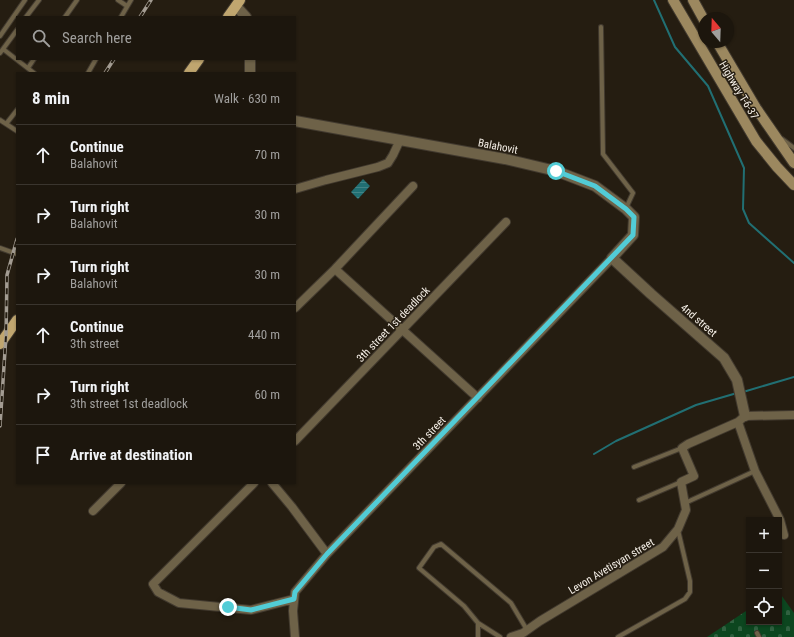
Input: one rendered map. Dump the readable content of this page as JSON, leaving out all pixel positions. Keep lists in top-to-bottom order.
{
  "streets": {
    "main road": ["Highway T-6-37"],
    "street": [
      "Balahovit",
      "4nd street",
      "3th street 1st deadlock",
      "3th street",
      "Levon Avetisyan street"
    ]
  },
  "crossings": [
    ["Balahovit", "4nd street"],
    ["Balahovit", "3th street"],
    ["4nd street", "3th street"]
  ],
  "north": "top",
  "page": {
    "search": "Search here",
    "heading": ["8 min", "Walk · 630 m"],
    "list": [
      ["Continue", "Balahovit", "70 m"],
      ["Turn right", "Balahovit", "30 m"],
      ["Turn right", "Balahovit", "30 m"],
      ["Continue", "3th street", "440 m"],
      ["Turn right", "3th street 1st deadlock", "60 m"],
      "Arrive at destination"
    ],
    "map_buttons": ["+", "−"]
  }
}
